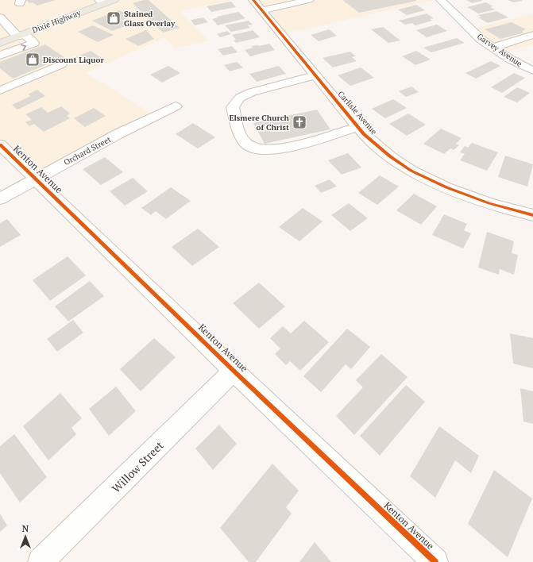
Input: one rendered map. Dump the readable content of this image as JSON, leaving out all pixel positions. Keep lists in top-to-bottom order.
{
  "streets": {
    "main road": ["Dixie Highway"],
    "street": [
      "Garvey Avenue",
      "Carlisle Avenue",
      "Orchard Street",
      "Kenton Avenue",
      "Willow Street"
    ]
  },
  "crossings": [
    ["Orchard Street", "Kenton Avenue"],
    ["Kenton Avenue", "Willow Street"]
  ],
  "places": {
    "shop": ["Stained Glass Overlay", "Discount Liquor"],
    "church": ["Elsmere Church of Christ"]
  },
  "north": "top"
}
